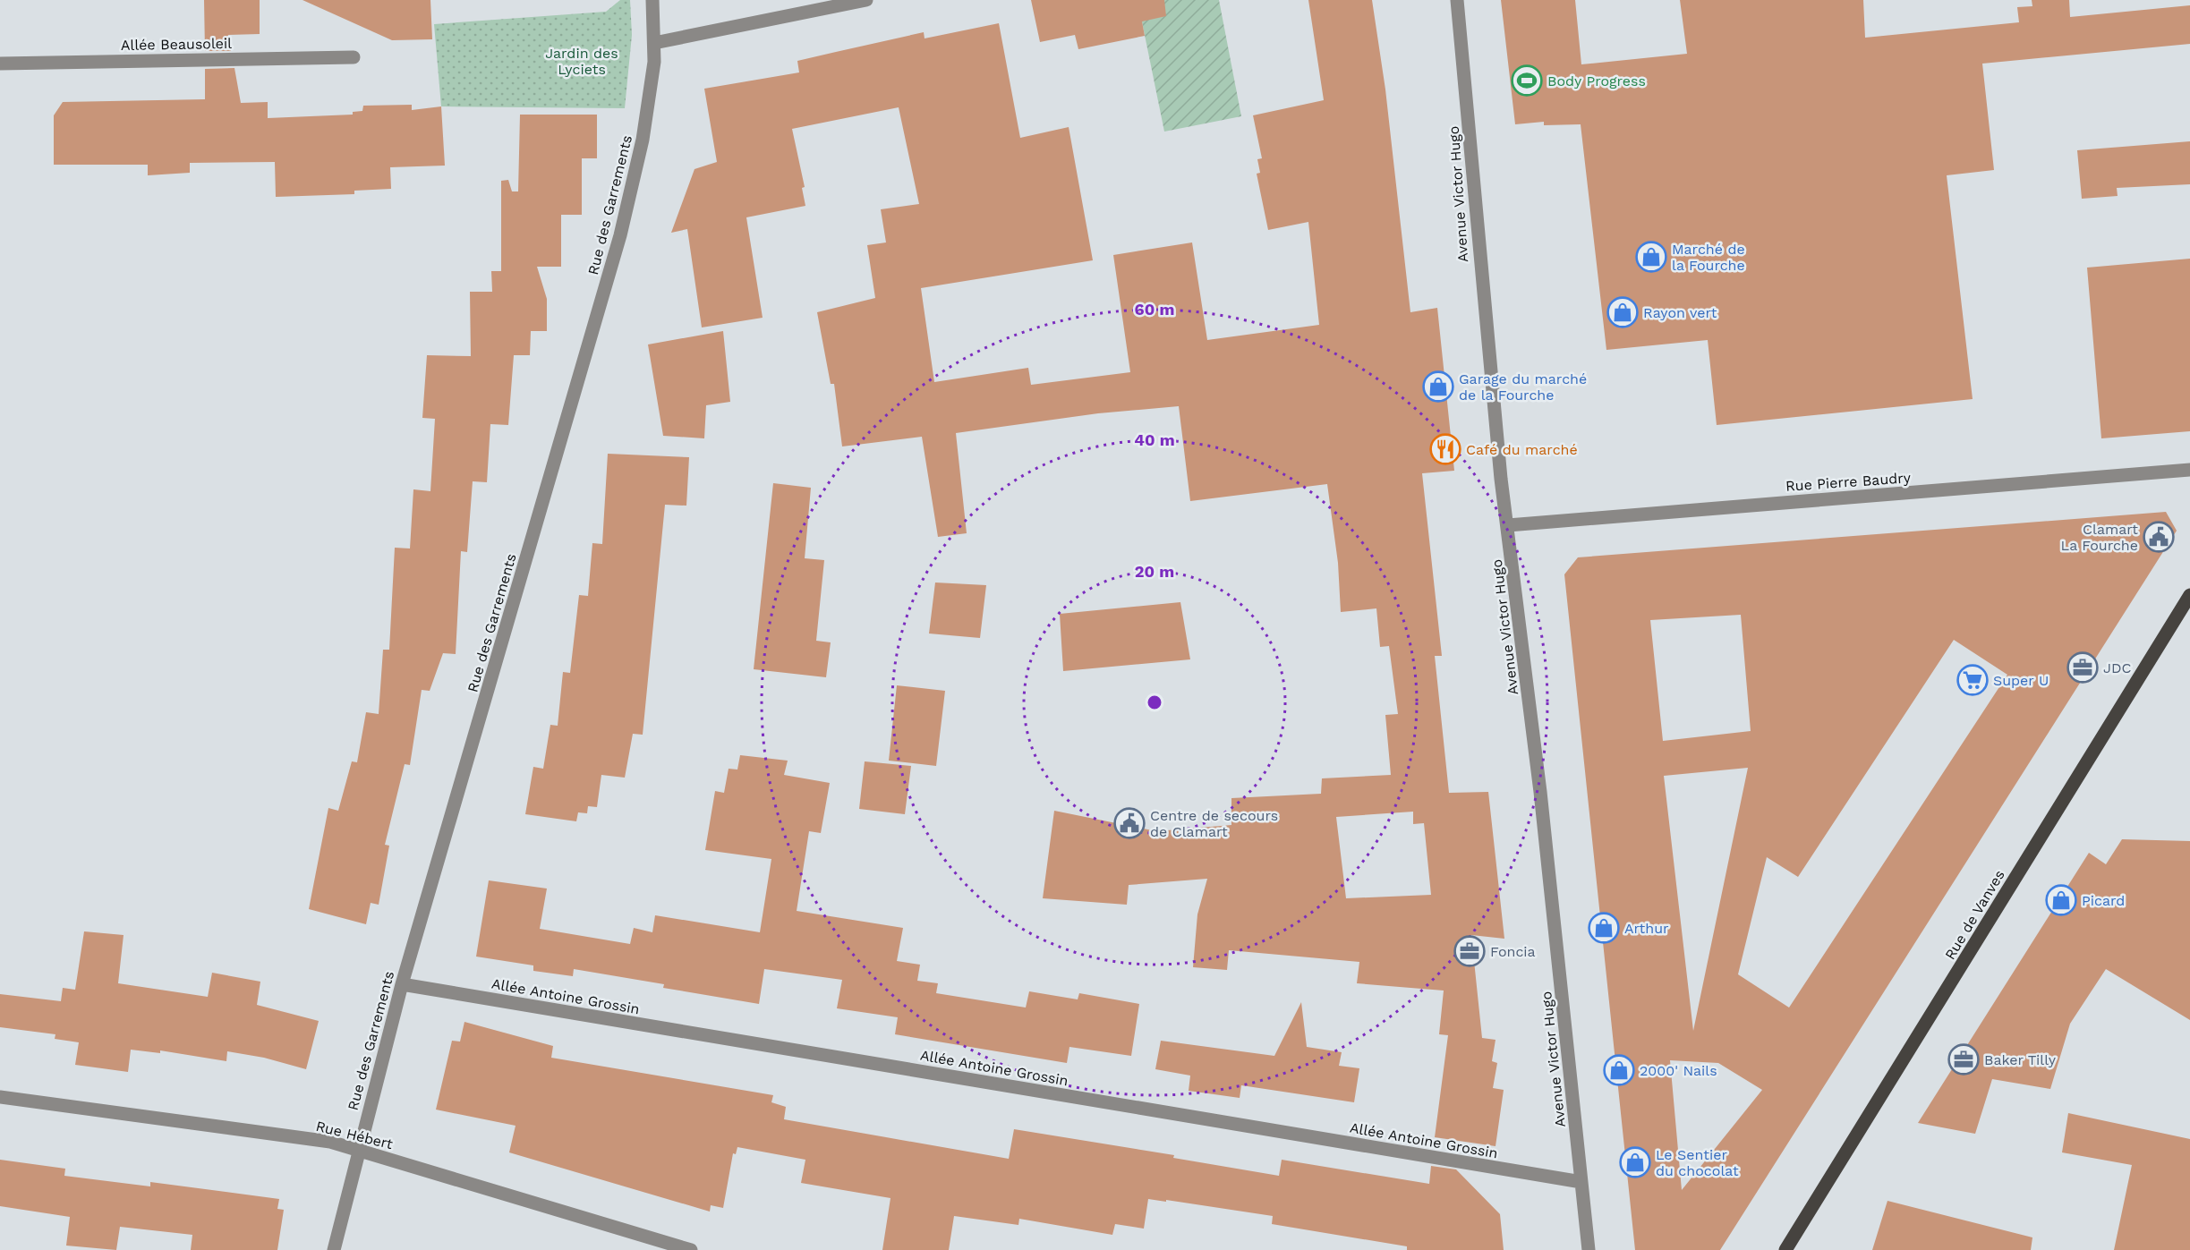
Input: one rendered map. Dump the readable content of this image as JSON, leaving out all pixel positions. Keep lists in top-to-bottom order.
{
  "streets": {
    "main road": ["Rue de Vanves"],
    "street": [
      "Allée Beausoleil",
      "Avenue Victor Hugo",
      "Rue des Garrements",
      "Rue Pierre Baudry",
      "Allée Antoine Grossin",
      "Rue Hébert"
    ]
  },
  "crossings": [
    ["Avenue Victor Hugo", "Rue Pierre Baudry"],
    ["Avenue Victor Hugo", "Allée Antoine Grossin"],
    ["Rue des Garrements", "Allée Antoine Grossin"],
    ["Rue des Garrements", "Rue Hébert"]
  ],
  "parks": ["Jardin des Lyciets"],
  "places": {
    "sports": ["Body Progress"],
    "shop": [
      "Marché de la Fourche",
      "Rayon vert",
      "Garage du marché de la Fourche",
      "Picard",
      "Arthur",
      "2000' Nails",
      "Le Sentier du chocolat"
    ],
    "restaurant": ["Café du marché"],
    "public building": ["Clamart La Fourche", "Centre de secours de Clamart"],
    "office": ["JDC", "Foncia", "Baker Tilly"],
    "supermarket": ["Super U"]
  },
  "rings": ["60 m", "40 m", "20 m"]
}
